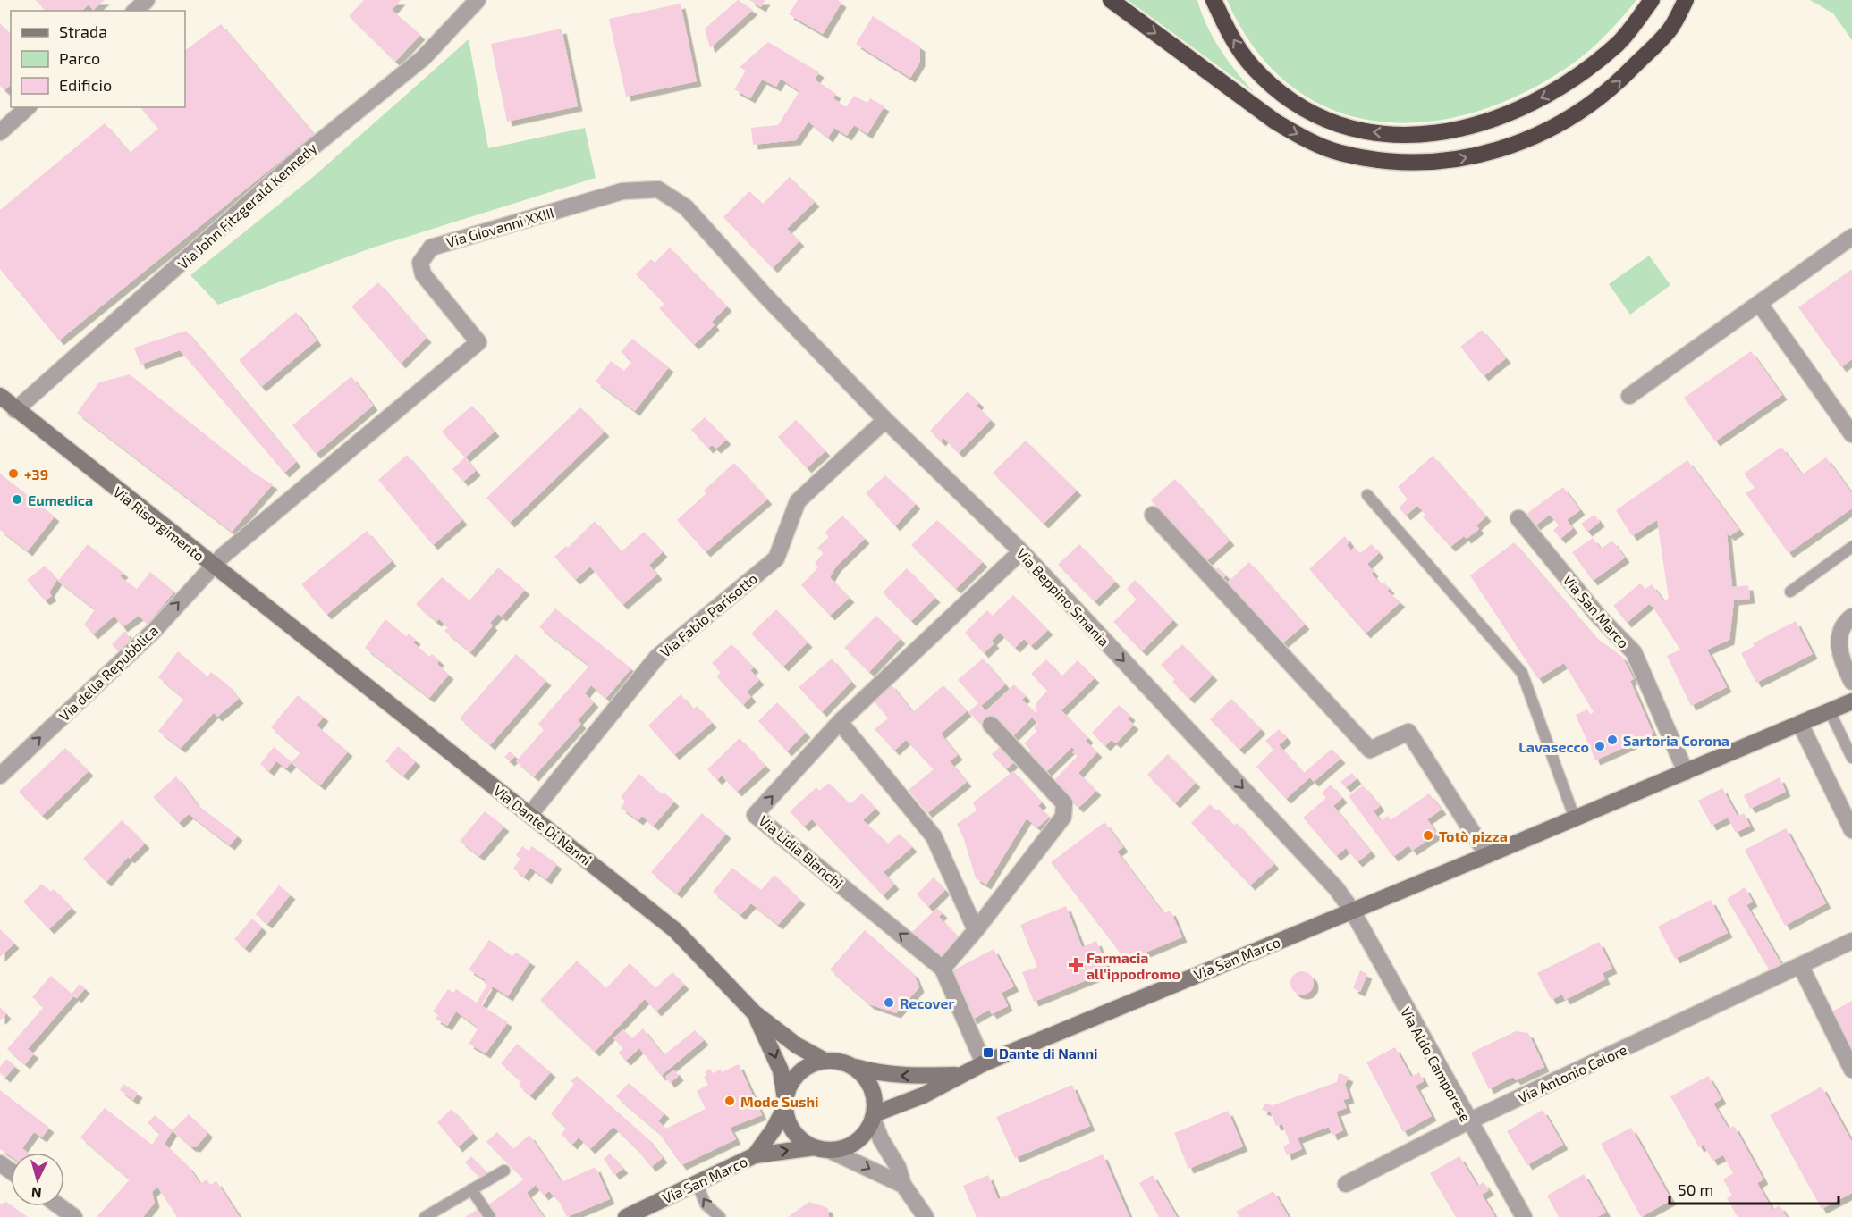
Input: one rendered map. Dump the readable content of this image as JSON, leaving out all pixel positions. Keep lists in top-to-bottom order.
{
  "streets": {
    "main road": ["Via Risorgimento", "Via San Marco", "Via Dante Di Nanni"],
    "street": [
      "Via John Fitzgerald Kennedy",
      "Via Giovanni XXIII",
      "Via Beppino Smania",
      "Via Fabio Parisotto",
      "Via della Repubblica",
      "Via Lidia Bianchi",
      "Via Aldo Camporese",
      "Via Antonio Calore"
    ]
  },
  "crossings": [
    ["Via John Fitzgerald Kennedy", "Via Risorgimento"],
    ["Via Giovanni XXIII", "Via Risorgimento"],
    ["Via Giovanni XXIII", "Via Beppino Smania"],
    ["Via Giovanni XXIII", "Via della Repubblica"],
    ["Via Risorgimento", "Via della Repubblica"],
    ["Via Risorgimento", "Via Dante Di Nanni"],
    ["Via Beppino Smania", "Via San Marco"],
    ["Via Beppino Smania", "Via Fabio Parisotto"],
    ["Via Beppino Smania", "Via Lidia Bianchi"],
    ["Via Beppino Smania", "Via Aldo Camporese"],
    ["Via San Marco", "Via Dante Di Nanni"],
    ["Via San Marco", "Via Lidia Bianchi"],
    ["Via San Marco", "Via Aldo Camporese"],
    ["Via Fabio Parisotto", "Via Dante Di Nanni"],
    ["Via Aldo Camporese", "Via Antonio Calore"]
  ],
  "one_way": ["Via della Repubblica"],
  "places": {
    "other": [
      "+39",
      "Eumedica",
      "Sartoria Corona",
      "Lavasecco",
      "Totò pizza",
      "Recover",
      "Mode Sushi"
    ],
    "health": ["Farmacia all'ippodromo"],
    "transit": ["Dante di Nanni"]
  },
  "legend": ["Strada", "Parco", "Edificio"],
  "scale_bar": "50 m",
  "north": "bottom"
}
